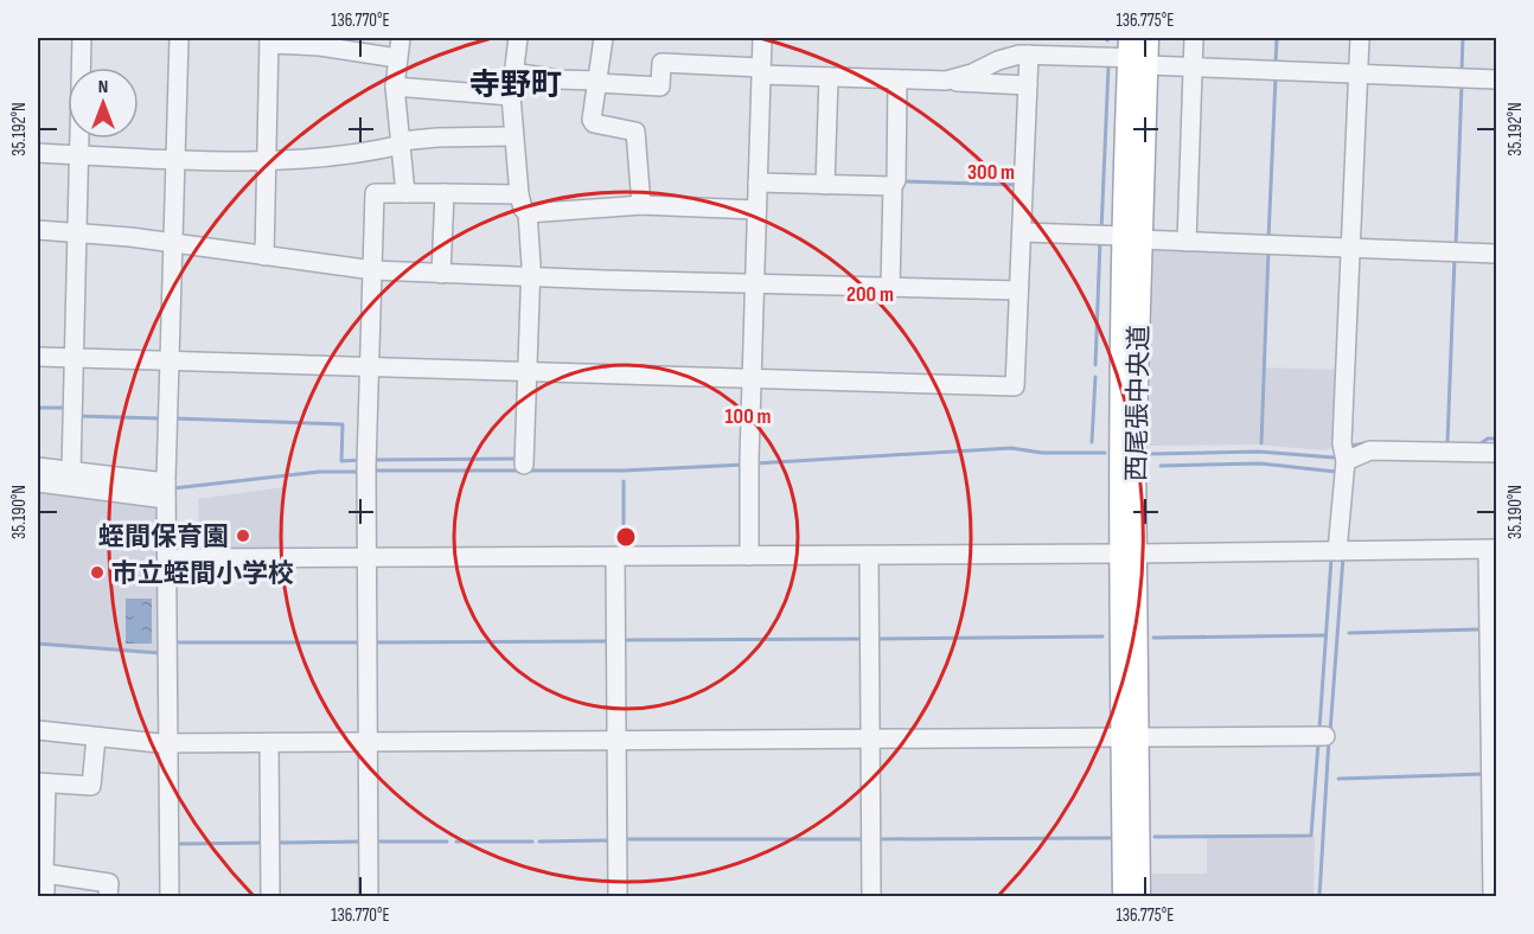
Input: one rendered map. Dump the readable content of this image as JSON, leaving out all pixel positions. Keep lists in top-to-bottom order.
{
  "streets": {
    "main road": ["西尾張中央道"]
  },
  "districts": ["寺野町"],
  "places": ["蛭間保育園", "市立蛭間小学校"],
  "north": "top",
  "coordinates": [
    "136.770°E",
    "136.775°E",
    "35.192°N",
    "35.190°N"
  ],
  "rings": ["300 m", "200 m", "100 m"]
}
